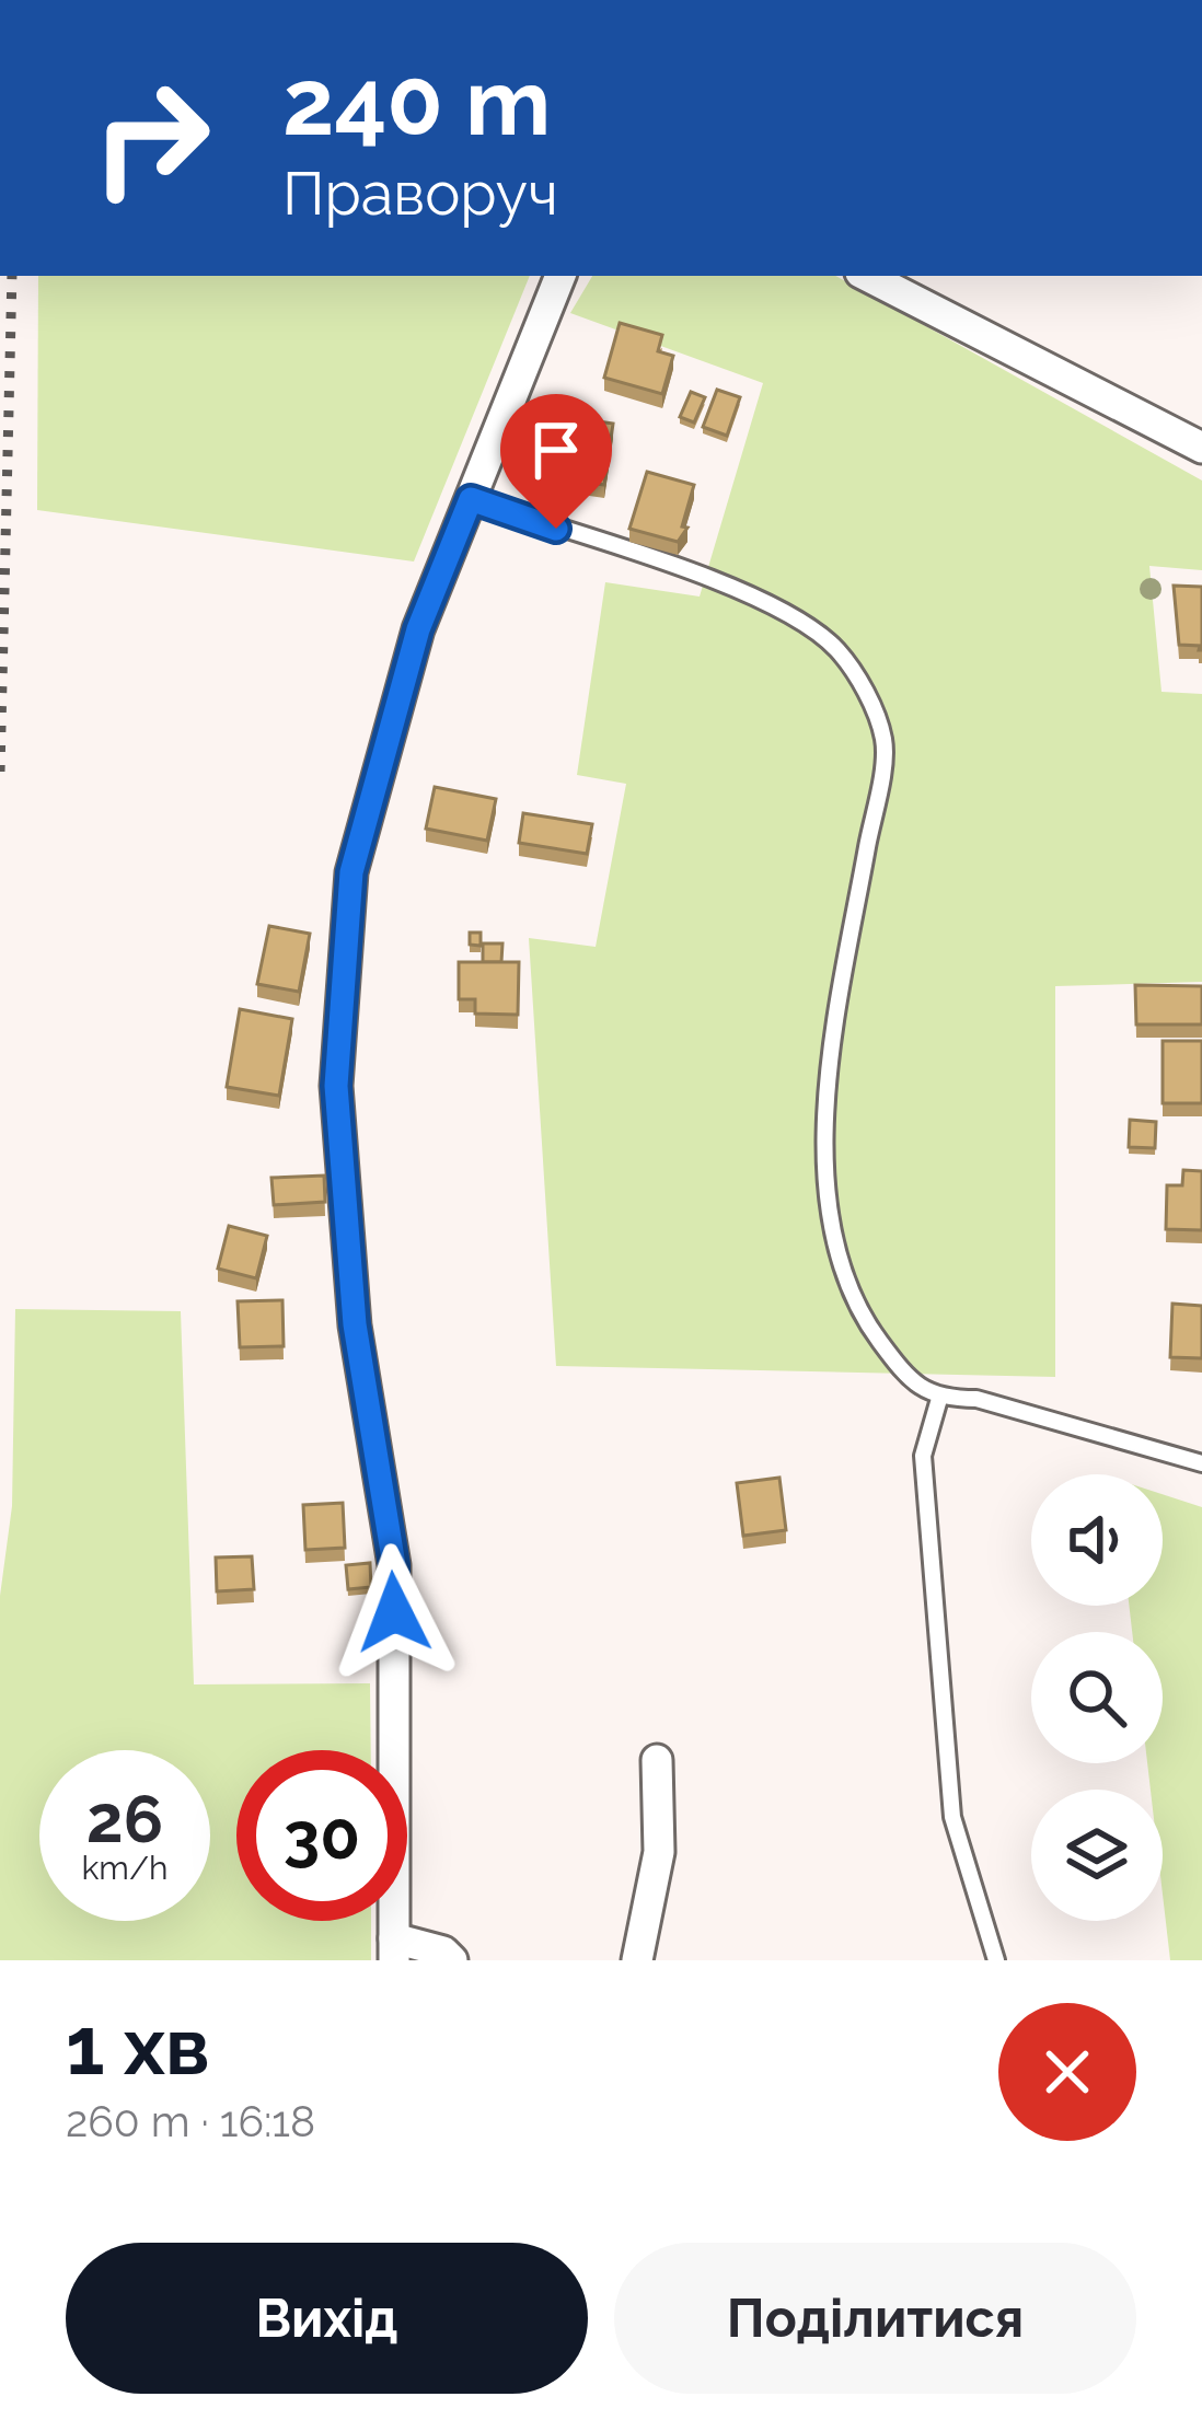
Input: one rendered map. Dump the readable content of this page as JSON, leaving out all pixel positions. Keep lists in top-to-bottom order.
{
  "page": {
    "turn": ["240 m", "Праворуч"],
    "speed": "26 km/h",
    "limit": "30",
    "heading": ["1 хв", "260 m · 16:18"],
    "buttons": ["Вихід", "Поділитися"]
  }
}
